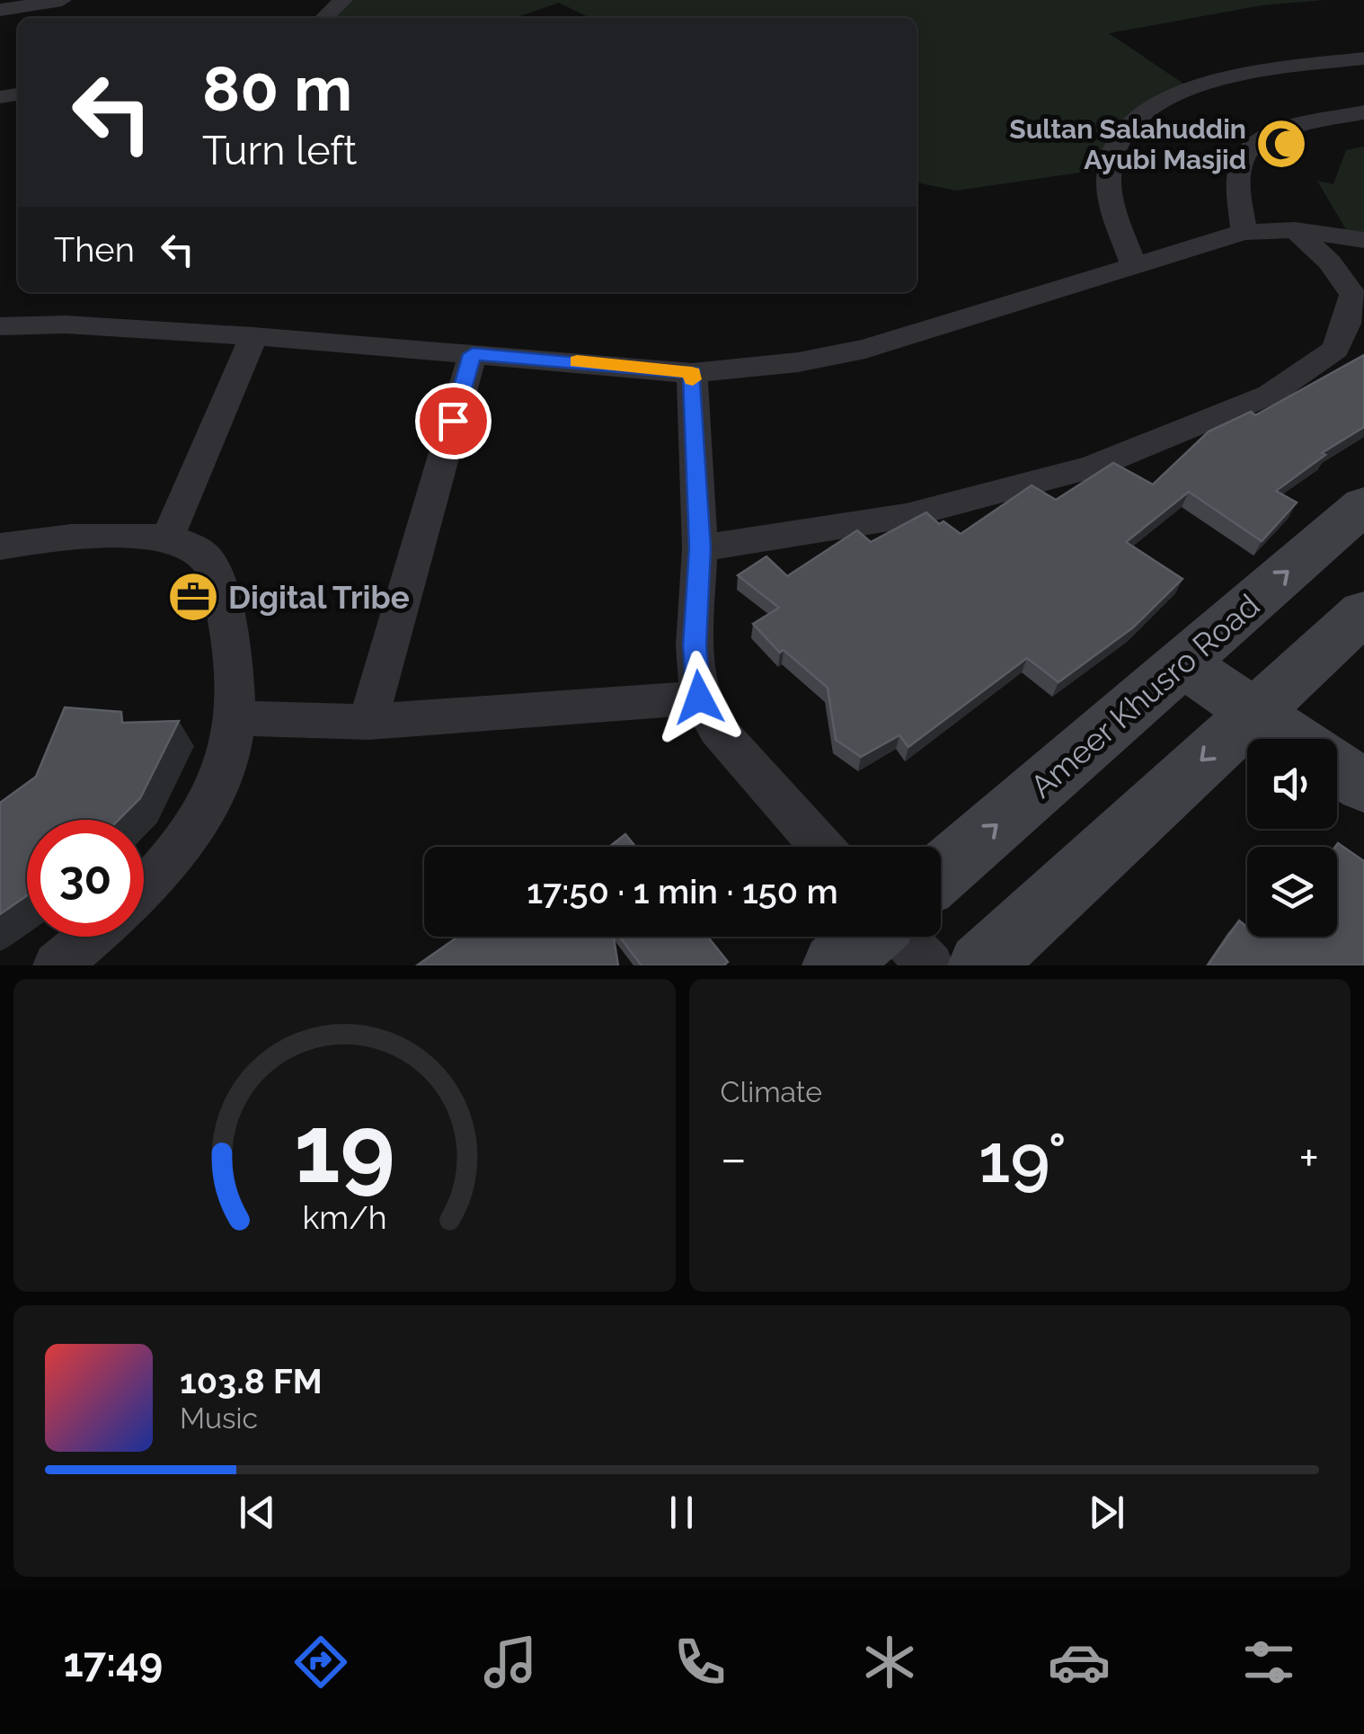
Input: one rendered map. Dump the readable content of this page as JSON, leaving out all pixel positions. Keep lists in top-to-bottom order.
{
  "streets": {
    "main road": ["Ameer Khusro Road"]
  },
  "places": {
    "mosque": ["Sultan Salahuddin Ayubi Masjid"],
    "office": ["Digital Tribe"]
  },
  "page": {
    "turn": ["80 m", "Turn left"],
    "then": "Then",
    "limit": "30",
    "trip": "17:50 · 1 min · 150 m",
    "tile": "Climate",
    "heat": ["−", "19°", "+"],
    "song": ["103.8 FM", "Music"],
    "tabs": "17:49",
    "gauge": ["19", "km/h"]
  }
}
